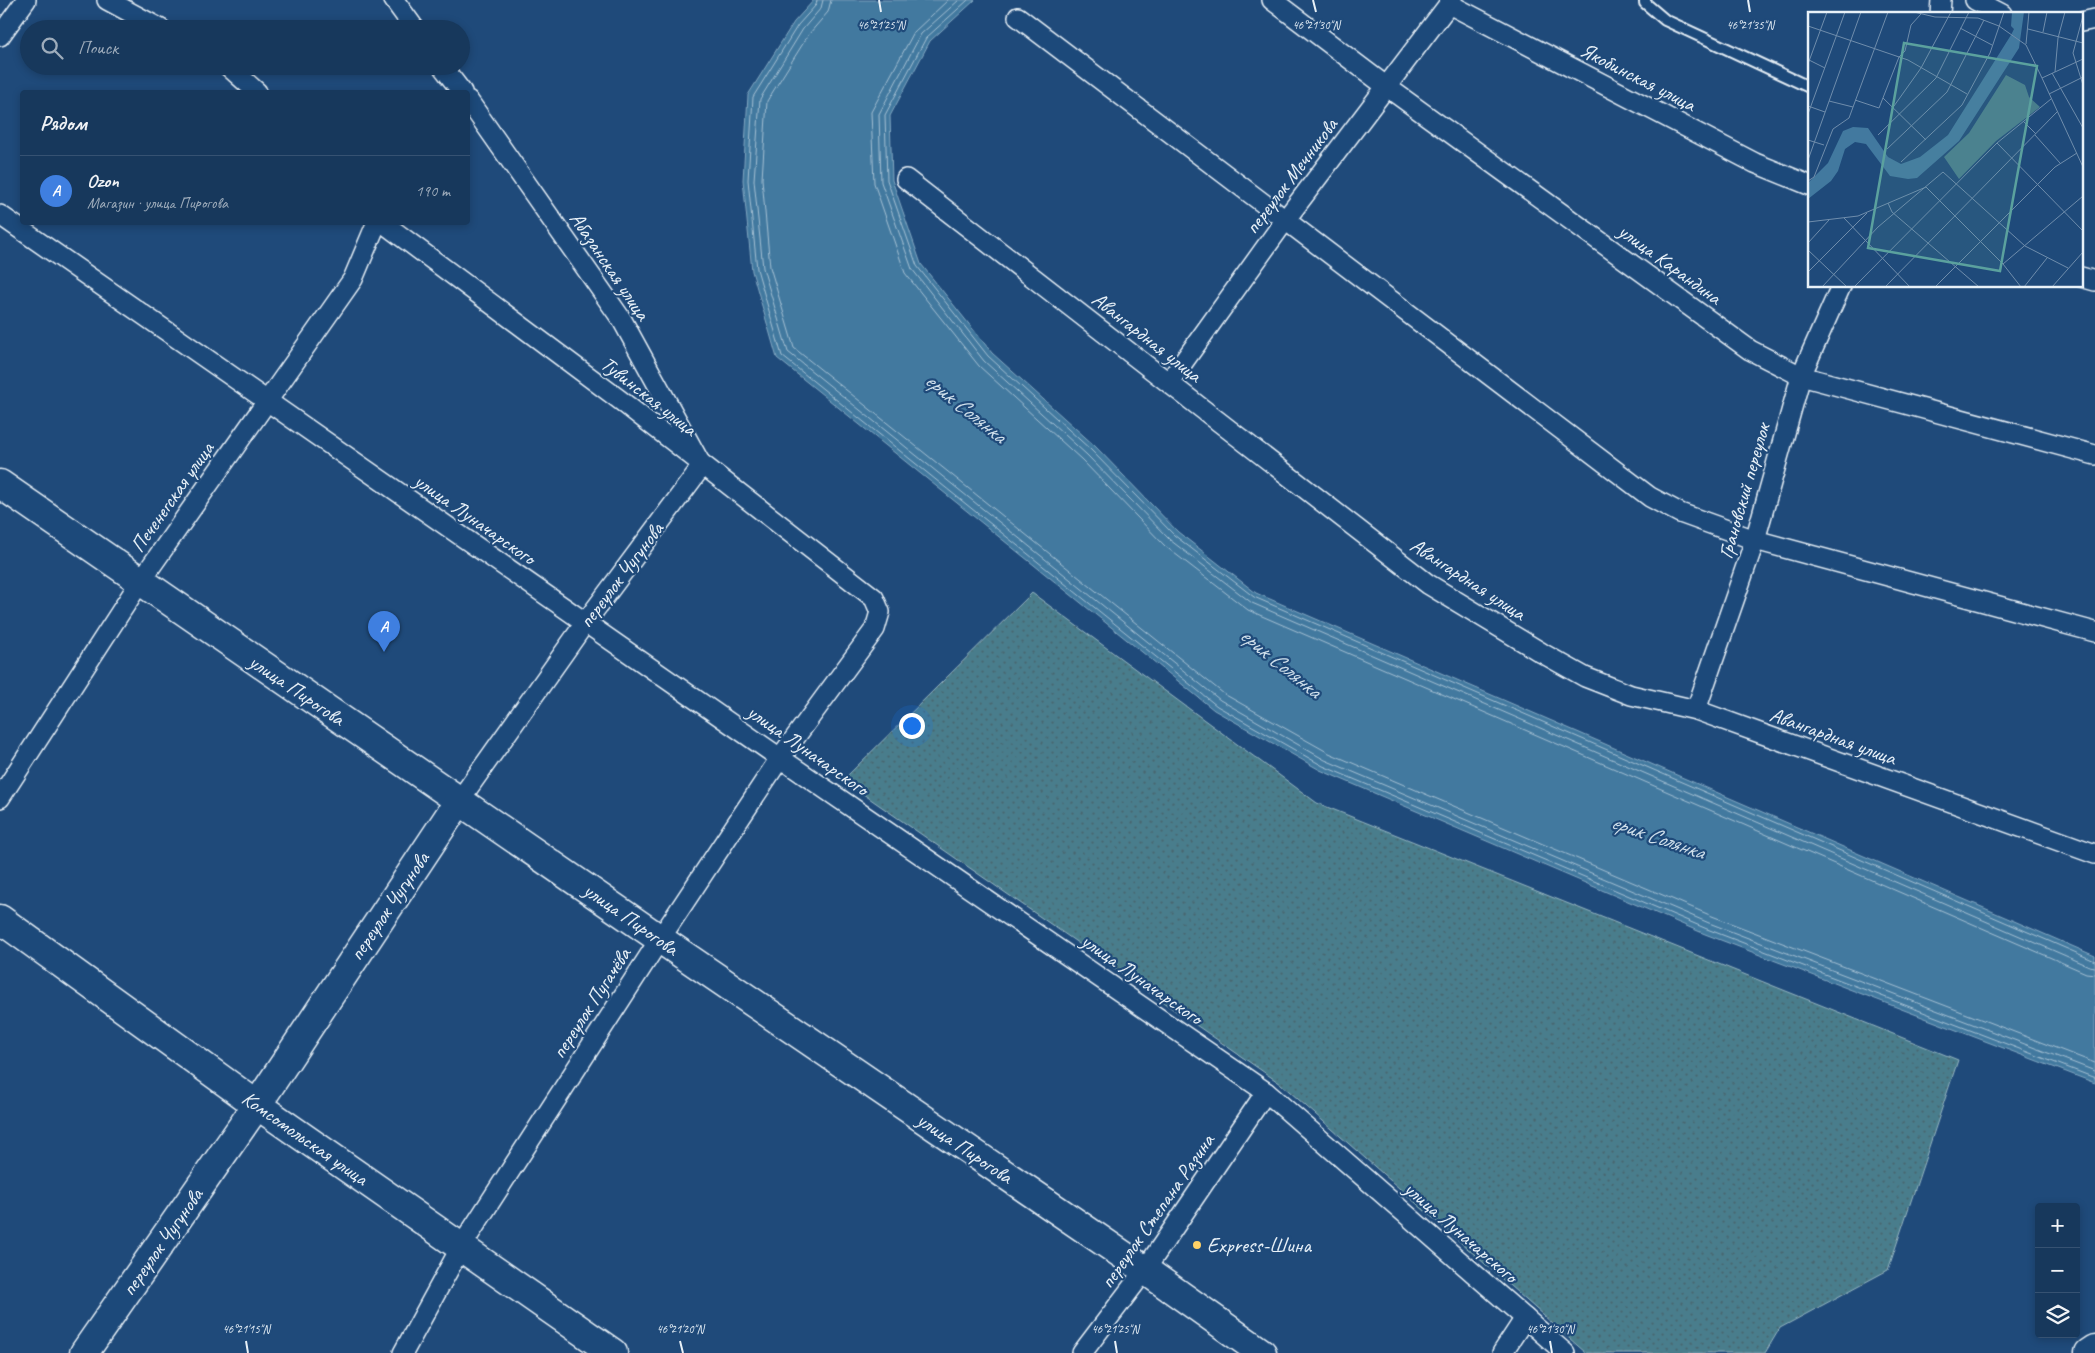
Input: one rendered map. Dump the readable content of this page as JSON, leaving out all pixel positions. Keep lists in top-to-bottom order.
{
  "streets": {
    "main road": ["переулок Чугунова", "улица Пирогова", "Комсомольская улица"],
    "street": [
      "Якобинская улица",
      "переулок Мечникова",
      "улица Карандина",
      "Абазанская улица",
      "Авангардная улица",
      "Тувинская улица",
      "Грановский переулок",
      "Печенегская улица",
      "улица Луначарского",
      "переулок Пугачёва",
      "переулок Степана Разина"
    ]
  },
  "crossings": [
    ["Якобинская улица", "переулок Мечникова"],
    ["переулок Мечникова", "улица Карандина"],
    ["переулок Мечникова", "Авангардная улица"],
    ["улица Карандина", "Грановский переулок"],
    ["Абазанская улица", "Тувинская улица"],
    ["Абазанская улица", "переулок Чугунова"],
    ["Авангардная улица", "Грановский переулок"],
    ["Тувинская улица", "переулок Чугунова"],
    ["Тувинская улица", "переулок Пугачёва"],
    ["Печенегская улица", "улица Луначарского"],
    ["Печенегская улица", "улица Пирогова"],
    ["улица Луначарского", "переулок Чугунова"],
    ["улица Луначарского", "переулок Пугачёва"],
    ["улица Луначарского", "переулок Степана Разина"],
    ["переулок Чугунова", "улица Пирогова"],
    ["переулок Чугунова", "Комсомольская улица"],
    ["улица Пирогова", "переулок Пугачёва"],
    ["улица Пирогова", "переулок Степана Разина"],
    ["переулок Пугачёва", "Комсомольская улица"]
  ],
  "water": ["ерик Солянка"],
  "places": ["Express-Шина"],
  "page": {
    "search": "Поиск",
    "heading": "Рядом",
    "list": [
      {
        "mark": "A",
        "name": "Ozon",
        "note": "Магазин · улица Пирогова",
        "value": "190 m"
      }
    ],
    "pins": "A",
    "map_buttons": ["+", "−"]
  },
  "coordinates": [
    "46°21'25\"N",
    "46°21'30\"N",
    "46°21'35\"N",
    "46°21'15\"N",
    "46°21'20\"N"
  ]
}
